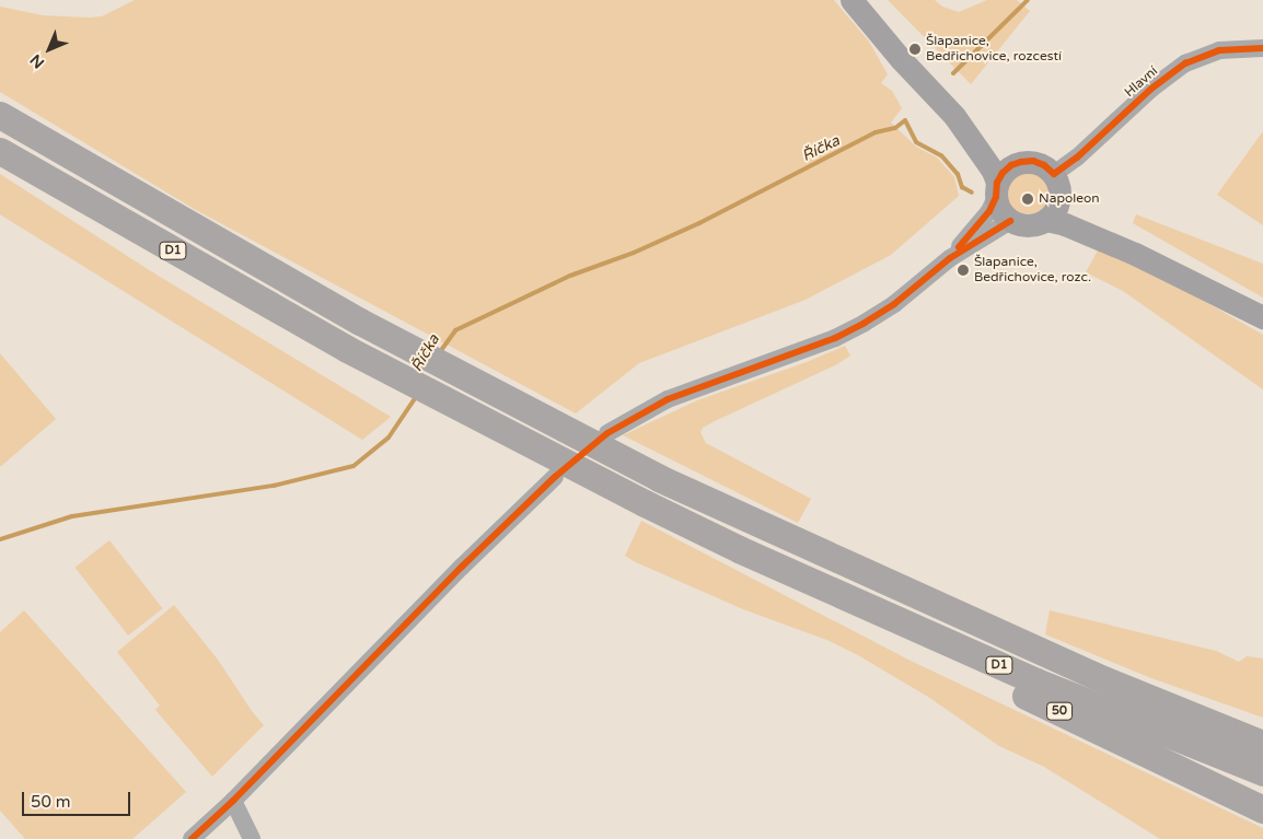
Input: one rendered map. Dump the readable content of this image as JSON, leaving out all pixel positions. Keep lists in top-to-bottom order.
{
  "streets": {
    "highway": ["D1", "50"],
    "street": ["Hlavní"]
  },
  "crossings": [
    ["D1", "50"]
  ],
  "water": ["Říčka"],
  "places": ["Šlapanice, Bedřichovice, rozcestí", "Napoleon", "Šlapanice, Bedřichovice, rozc."],
  "scale_bar": "50 m",
  "north": "bottom left"
}
